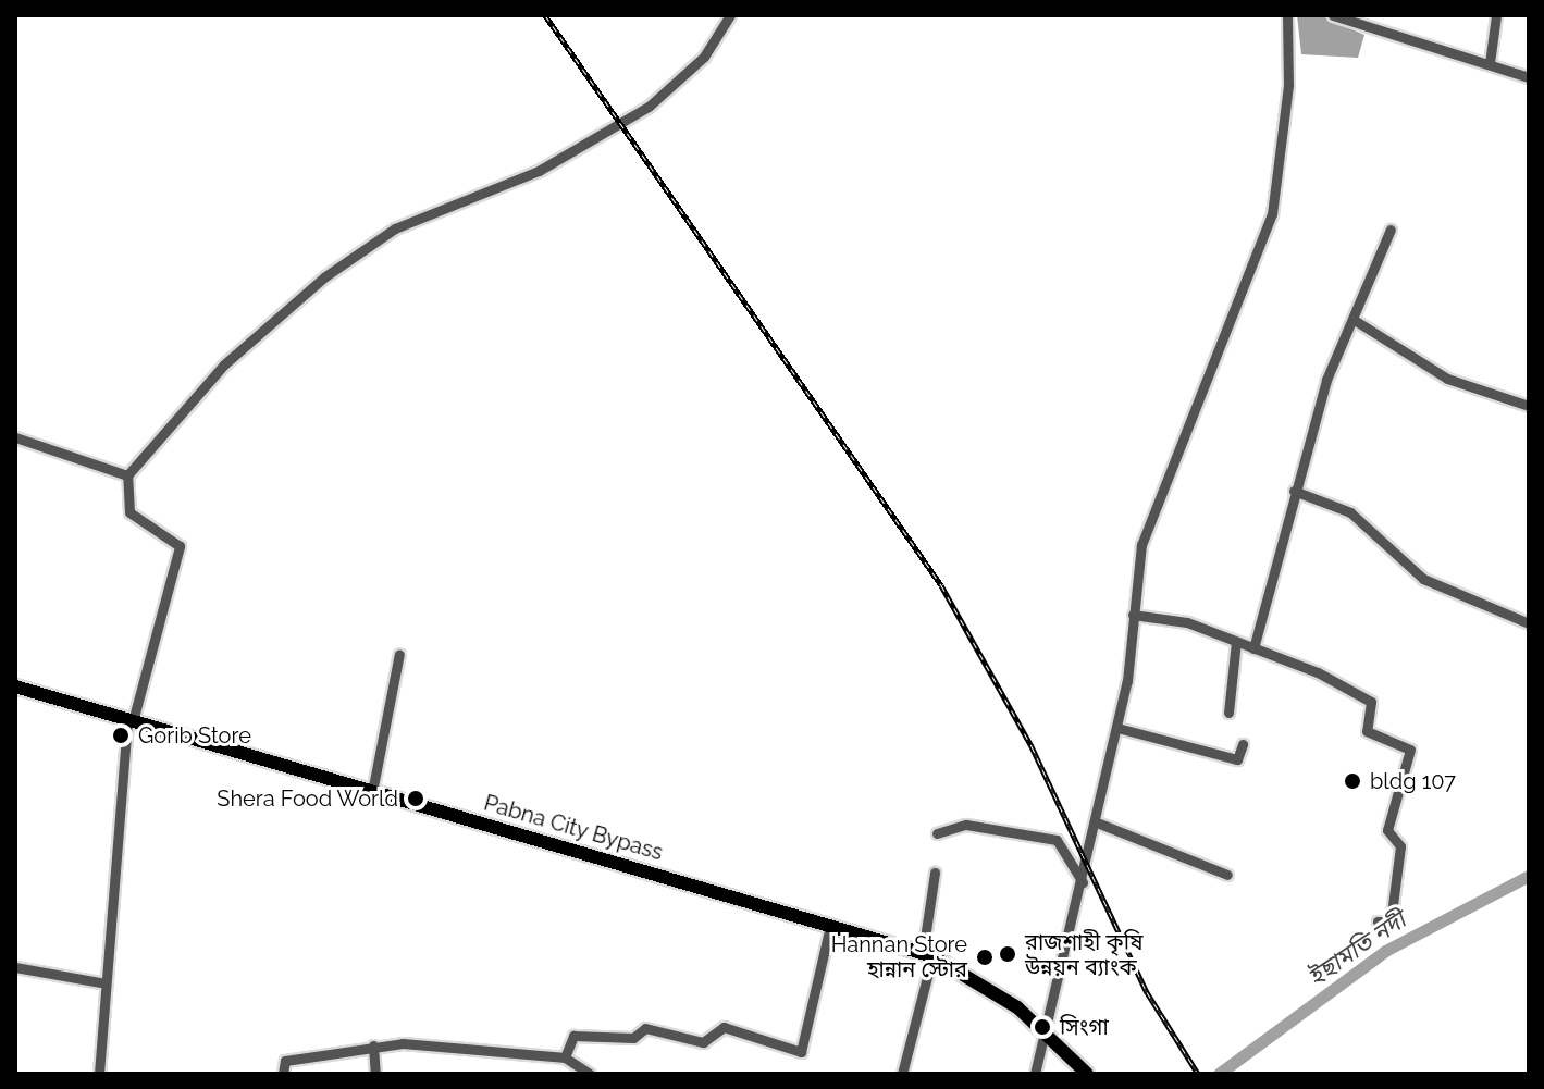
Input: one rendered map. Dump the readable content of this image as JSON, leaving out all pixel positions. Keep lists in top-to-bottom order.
{
  "streets": {
    "highway": ["Pabna City Bypass"]
  },
  "water": ["ইছামতি নদী"],
  "places": [
    "Gorib Store",
    "bldg 107",
    "Shera Food World",
    "রাজশাহী কৃষি উন্নয়ন ব্যাংক",
    "Hannan Store হান্নান স্টোর",
    "সিংগা"
  ]
}
